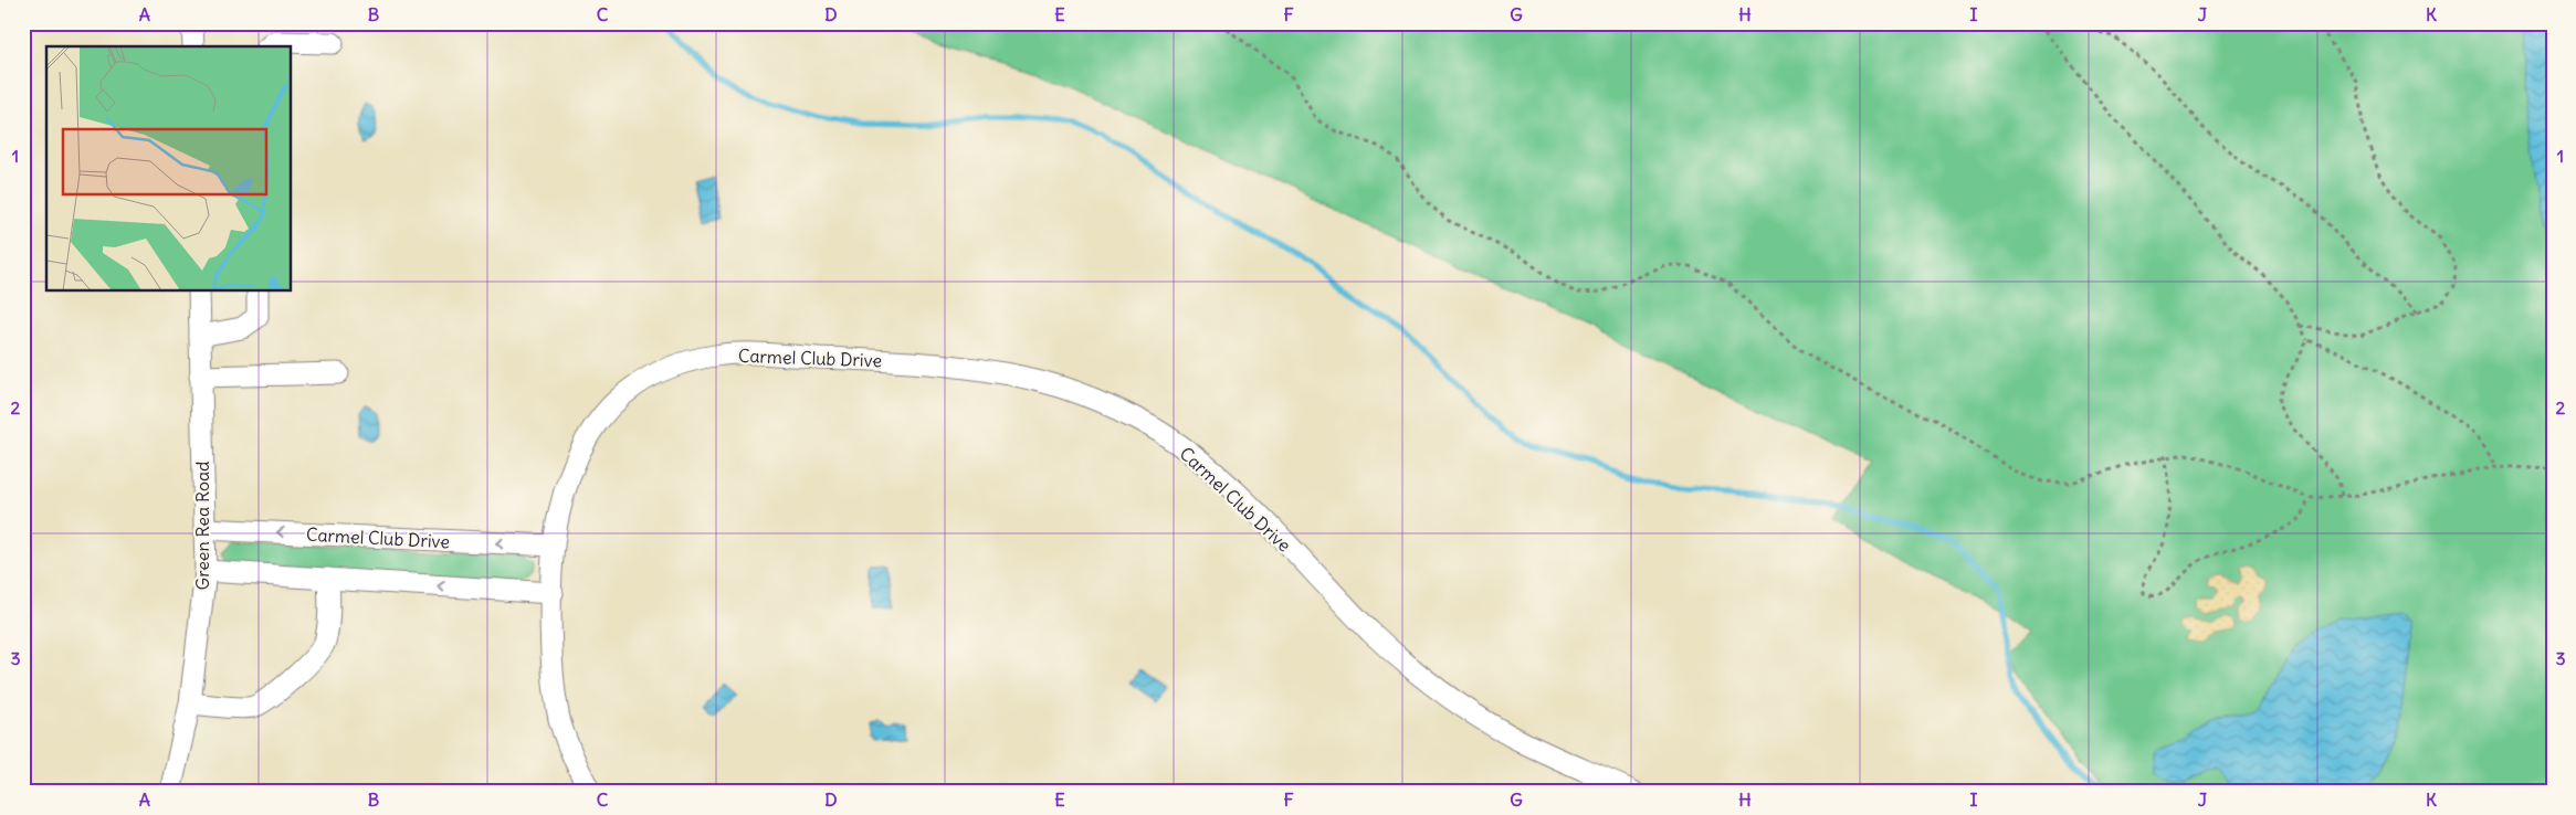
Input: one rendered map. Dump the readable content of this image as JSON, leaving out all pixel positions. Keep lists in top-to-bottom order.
{
  "streets": {
    "street": ["Carmel Club Drive", "Green Rea Road"]
  },
  "crossings": [
    ["Carmel Club Drive", "Green Rea Road"]
  ],
  "grid": {
    "columns": [
      "A",
      "B",
      "C",
      "D",
      "E",
      "F",
      "G",
      "H",
      "I",
      "J",
      "K"
    ],
    "rows": ["1", "2", "3"]
  }
}
